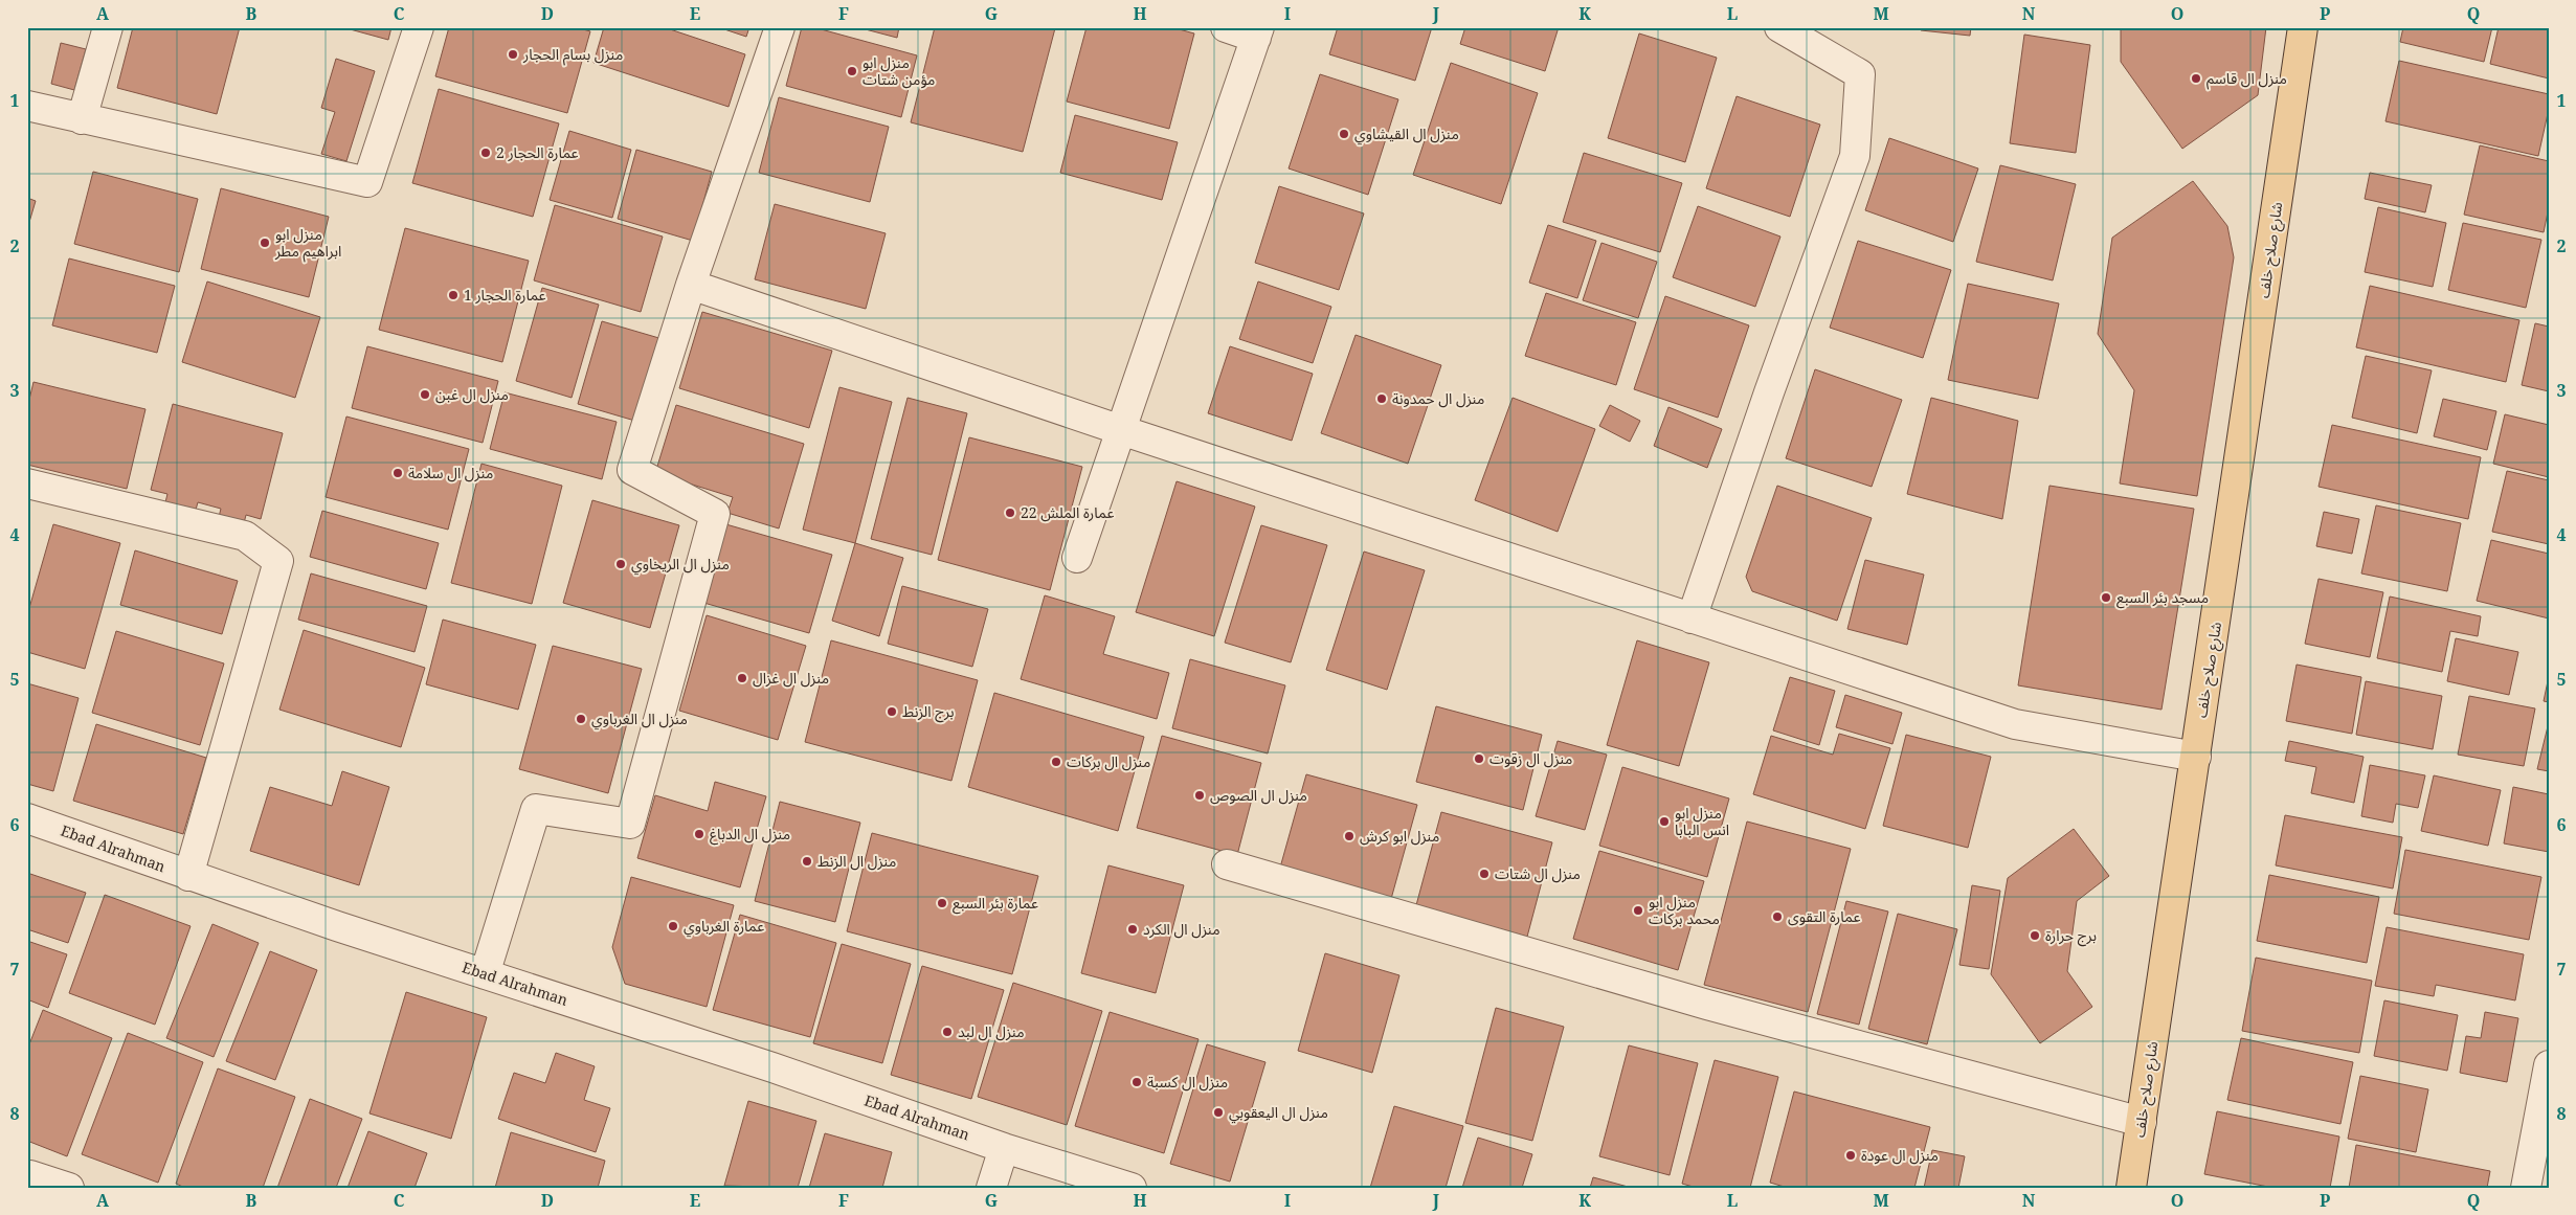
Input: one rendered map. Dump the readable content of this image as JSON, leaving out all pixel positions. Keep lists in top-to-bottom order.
{
  "streets": {
    "main road": ["شارع صلاح خلف"],
    "street": ["Ebad Alrahman"]
  },
  "places": [
    "منزل بسام الحجار",
    "منزل ابو مؤمن شتات",
    "منزل ال قاسم",
    "منزل ال القيشاوي",
    "عمارة الحجار 2",
    "منزل ابو ابراهيم مطر",
    "عمارة الحجار 1",
    "منزل ال غبن",
    "منزل ال حمدونة",
    "منزل ال سلامة",
    "عمارة الملش 22",
    "منزل ال الريخاوي",
    "مسجد بئر السبع",
    "منزل ال غزال",
    "برج الزنط",
    "منزل ال الغرباوي",
    "منزل ال زقوت",
    "منزل ال بركات",
    "منزل ال الصوص",
    "منزل ابو انس البابا",
    "منزل ال الدباغ",
    "منزل ابو كرش",
    "منزل ال الزنط",
    "منزل ال شتات",
    "عمارة بئر السبع",
    "منزل ابو محمد بركات",
    "عمارة التقوى",
    "عمارة الغرباوي",
    "منزل ال الكرد",
    "برج حرارة",
    "منزل ال لبد",
    "منزل ال كسبة",
    "منزل ال اليعقوبي",
    "منزل ال عودة"
  ],
  "grid": {
    "columns": [
      "A",
      "B",
      "C",
      "D",
      "E",
      "F",
      "G",
      "H",
      "I",
      "J",
      "K",
      "L",
      "M",
      "N",
      "O",
      "P",
      "Q"
    ],
    "rows": [
      "1",
      "2",
      "3",
      "4",
      "5",
      "6",
      "7",
      "8"
    ]
  }
}
